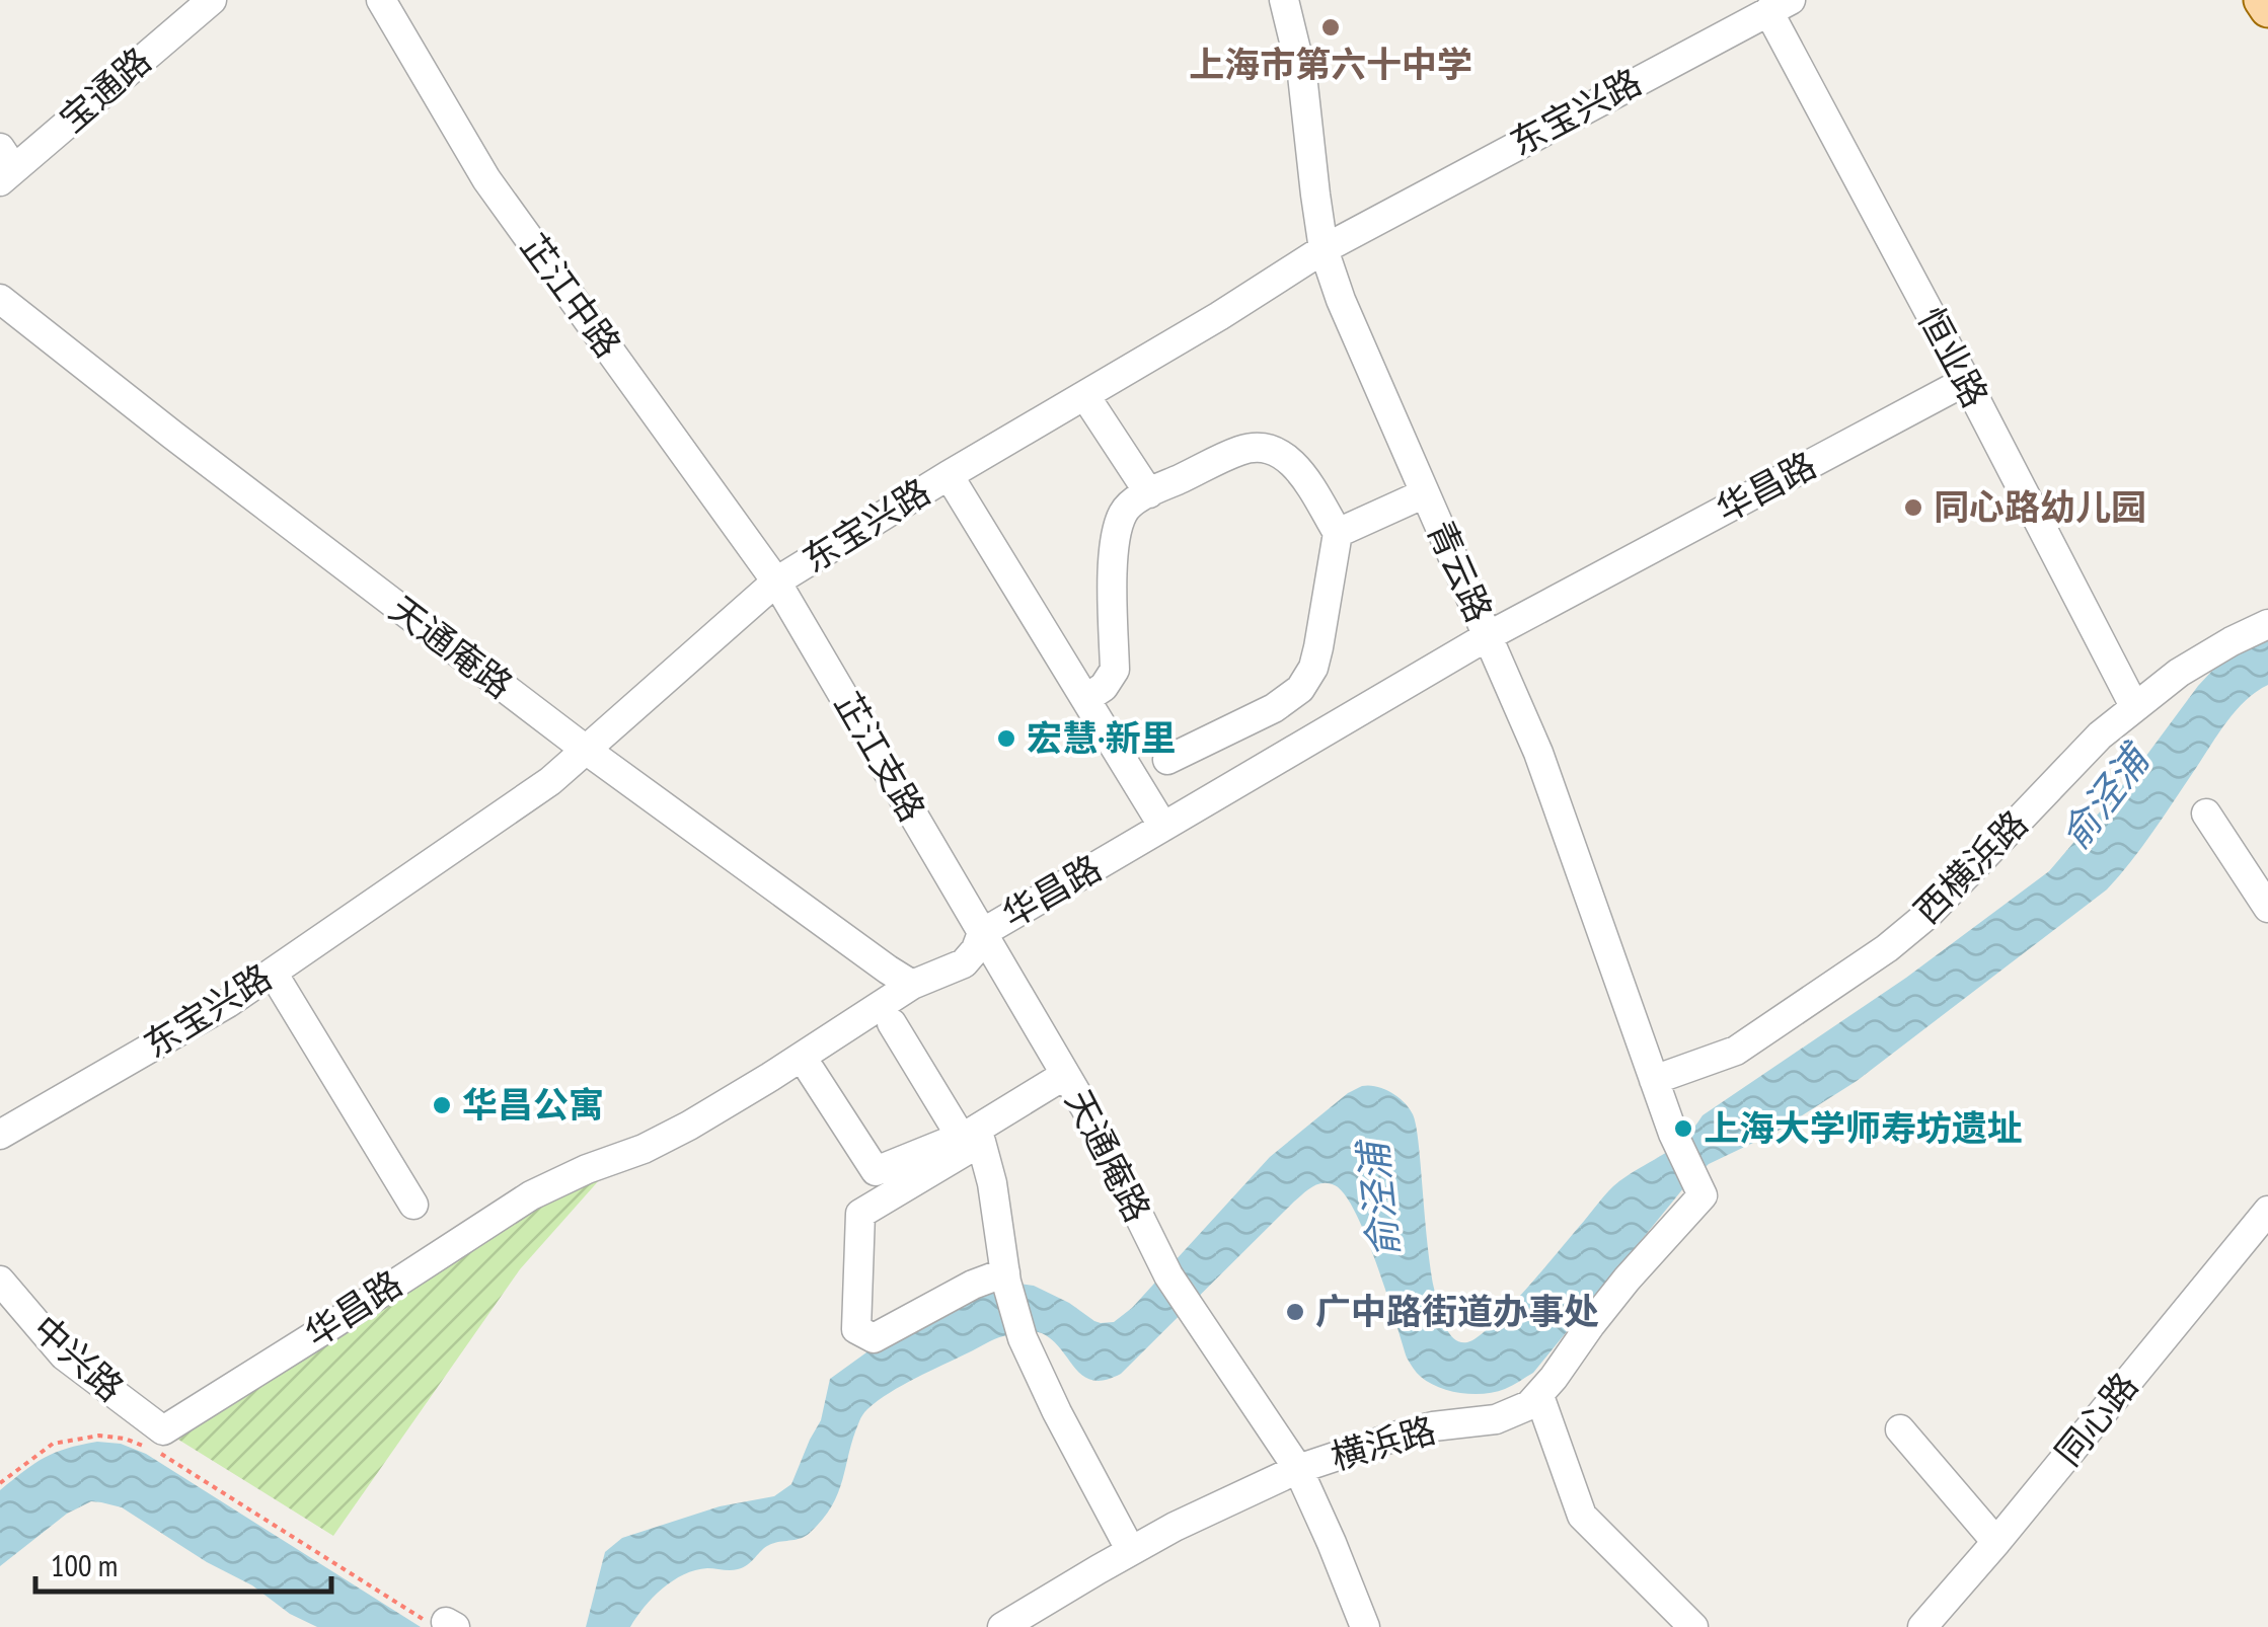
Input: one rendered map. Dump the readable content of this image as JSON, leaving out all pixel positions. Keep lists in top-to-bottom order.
{
  "streets": {
    "street": [
      "宝通路",
      "东宝兴路",
      "芷江中路",
      "恒业路",
      "华昌路",
      "青云路",
      "天通庵路",
      "芷江支路",
      "西横浜路",
      "中兴路",
      "同心路",
      "横浜路"
    ]
  },
  "crossings": [
    ["东宝兴路", "芷江中路"],
    ["东宝兴路", "恒业路"],
    ["东宝兴路", "青云路"],
    ["东宝兴路", "天通庵路"],
    ["东宝兴路", "芷江支路"],
    ["芷江中路", "芷江支路"],
    ["恒业路", "华昌路"],
    ["恒业路", "西横浜路"],
    ["华昌路", "青云路"],
    ["华昌路", "天通庵路"],
    ["华昌路", "芷江支路"],
    ["华昌路", "中兴路"],
    ["青云路", "西横浜路"],
    ["青云路", "横浜路"],
    ["天通庵路", "芷江支路"],
    ["天通庵路", "横浜路"]
  ],
  "water": ["俞泾浦"],
  "places": [
    "上海市第六十中学",
    "同心路幼儿园",
    "宏慧·新里",
    "华昌公寓",
    "上海大学师寿坊遗址",
    "广中路街道办事处"
  ],
  "scale_bar": "100 m"
}
